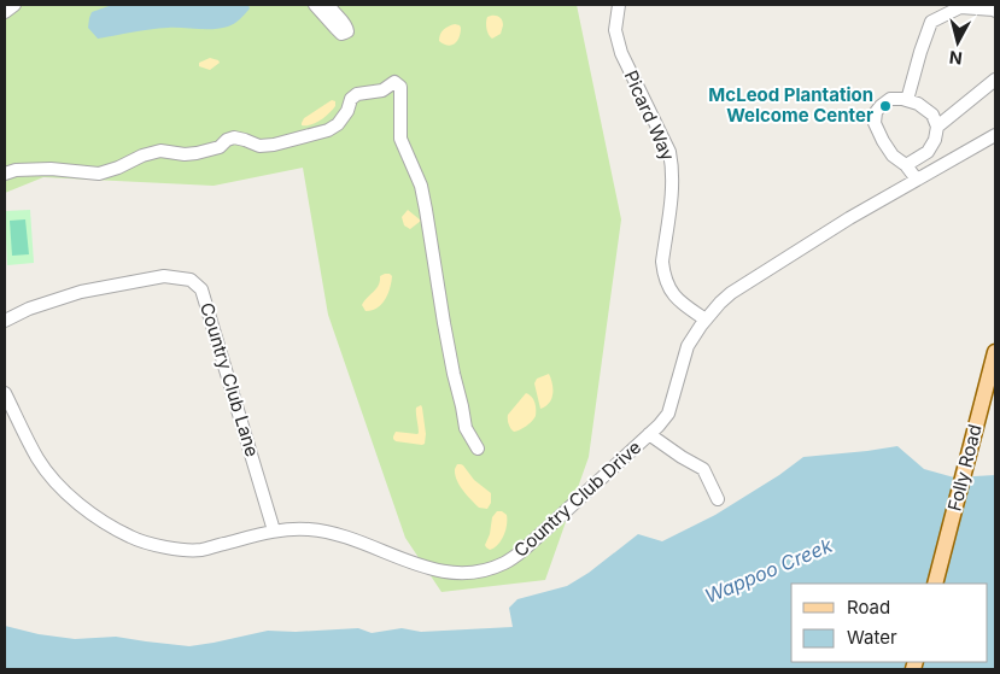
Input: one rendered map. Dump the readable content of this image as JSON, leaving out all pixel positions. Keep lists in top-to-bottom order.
{
  "streets": {
    "main road": ["Folly Road"],
    "street": ["Picard Way", "Country Club Lane", "Country Club Drive"]
  },
  "crossings": [
    ["Picard Way", "Country Club Drive"],
    ["Country Club Lane", "Country Club Drive"]
  ],
  "water": ["Wappoo Creek"],
  "places": ["McLeod Plantation Welcome Center"],
  "legend": ["Road", "Water"],
  "north": "bottom"
}
